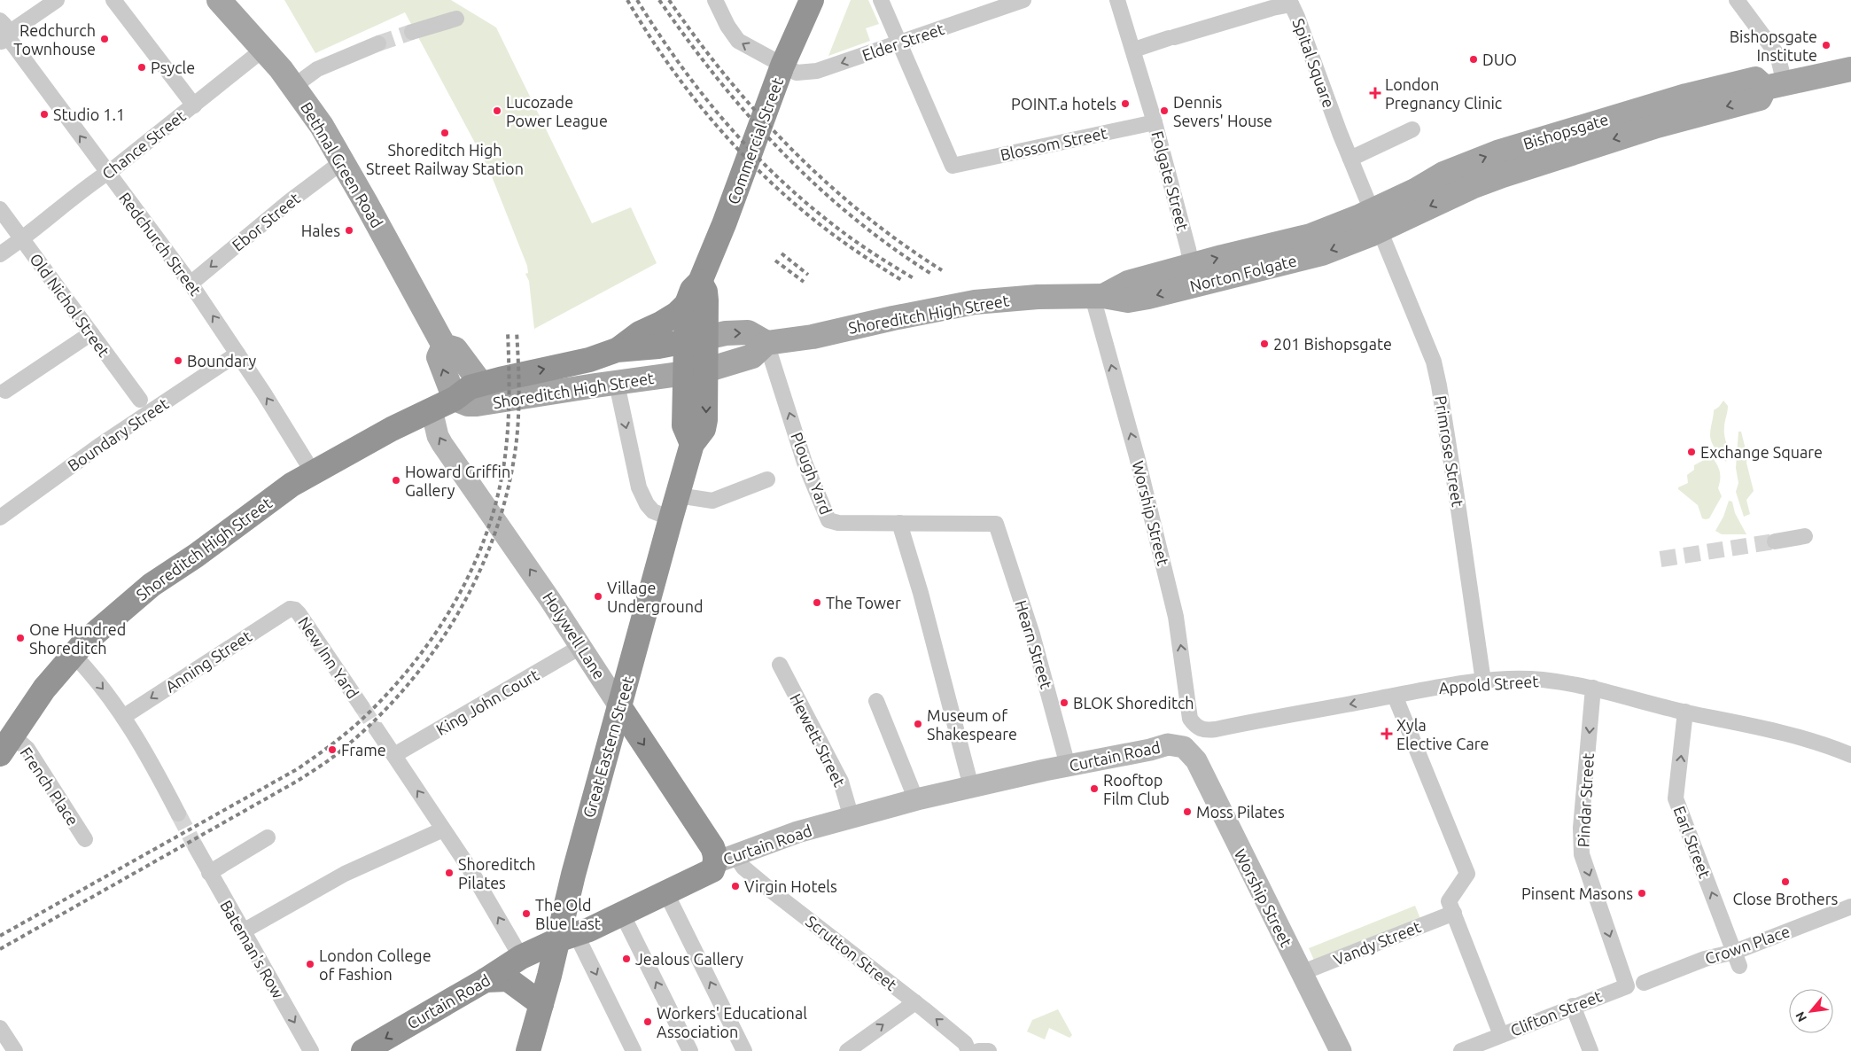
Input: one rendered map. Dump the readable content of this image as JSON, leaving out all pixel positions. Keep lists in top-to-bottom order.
{
  "streets": {
    "highway": [
      "Commercial Street",
      "Shoreditch High Street",
      "Holywell Lane",
      "Great Eastern Street",
      "Curtain Road"
    ],
    "main road": ["Bishopsgate", "Bethnal Green Road", "Norton Folgate"],
    "street": [
      "Elder Street",
      "Spital Square",
      "Blossom Street",
      "Chance Street",
      "Folgate Street",
      "Ebor Street",
      "Redchurch Street",
      "Old Nichol Street",
      "Boundary Street",
      "Primrose Street",
      "Plough Yard",
      "Worship Street",
      "Hearn Street",
      "New Inn Yard",
      "Anning Street",
      "Appold Street",
      "King John Court",
      "Hewett Street",
      "French Place",
      "Pindar Street",
      "Earl Street",
      "Vandy Street",
      "Crown Place",
      "Bateman's Row",
      "Scrutton Street",
      "Clifton Street"
    ]
  },
  "crossings": [
    ["Elder Street", "Commercial Street"],
    ["Elder Street", "Blossom Street"],
    ["Spital Square", "Bishopsgate"],
    ["Spital Square", "Folgate Street"],
    ["Spital Square", "Norton Folgate"],
    ["Spital Square", "Primrose Street"],
    ["Bishopsgate", "Norton Folgate"],
    ["Bishopsgate", "Primrose Street"],
    ["Commercial Street", "Shoreditch High Street"],
    ["Commercial Street", "Great Eastern Street"],
    ["Blossom Street", "Folgate Street"],
    ["Chance Street", "Bethnal Green Road"],
    ["Chance Street", "Redchurch Street"],
    ["Chance Street", "Old Nichol Street"],
    ["Bethnal Green Road", "Ebor Street"],
    ["Bethnal Green Road", "Shoreditch High Street"],
    ["Folgate Street", "Norton Folgate"],
    ["Ebor Street", "Redchurch Street"],
    ["Redchurch Street", "Shoreditch High Street"],
    ["Redchurch Street", "Boundary Street"],
    ["Norton Folgate", "Shoreditch High Street"],
    ["Norton Folgate", "Primrose Street"],
    ["Norton Folgate", "Worship Street"],
    ["Shoreditch High Street", "Plough Yard"],
    ["Shoreditch High Street", "Worship Street"],
    ["Shoreditch High Street", "Holywell Lane"],
    ["Shoreditch High Street", "Great Eastern Street"],
    ["Shoreditch High Street", "French Place"],
    ["Primrose Street", "Appold Street"],
    ["Plough Yard", "Hearn Street"],
    ["Worship Street", "Appold Street"],
    ["Worship Street", "Curtain Road"],
    ["Worship Street", "Vandy Street"],
    ["Holywell Lane", "King John Court"],
    ["Holywell Lane", "Great Eastern Street"],
    ["Holywell Lane", "Curtain Road"],
    ["Holywell Lane", "Scrutton Street"],
    ["Hearn Street", "Curtain Road"],
    ["New Inn Yard", "Anning Street"],
    ["Appold Street", "Pindar Street"],
    ["Appold Street", "Earl Street"],
    ["Hewett Street", "Curtain Road"],
    ["Great Eastern Street", "Curtain Road"],
    ["Curtain Road", "Scrutton Street"],
    ["Pindar Street", "Clifton Street"],
    ["Earl Street", "Crown Place"]
  ],
  "one_way": [
    "Elder Street",
    "Ebor Street",
    "Plough Yard",
    "Worship Street",
    "Anning Street",
    "Earl Street",
    "Bateman's Row"
  ],
  "places": {
    "other": [
      "Redchurch Townhouse",
      "Bishopsgate Institute",
      "DUO",
      "Psycle",
      "POINT.a hotels",
      "Lucozade Power League",
      "Dennis Severs' House",
      "Studio 1.1",
      "Shoreditch High Street Railway Station",
      "Hales",
      "201 Bishopsgate",
      "Boundary",
      "Exchange Square",
      "Howard Griffin Gallery",
      "Village Underground",
      "The Tower",
      "One Hundred Shoreditch",
      "BLOK Shoreditch",
      "Museum of Shakespeare",
      "Frame",
      "Rooftop Film Club",
      "Moss Pilates",
      "Shoreditch Pilates",
      "Close Brothers",
      "Virgin Hotels",
      "Pinsent Masons",
      "The Old Blue Last",
      "Jealous Gallery",
      "London College of Fashion",
      "Workers' Educational Association"
    ],
    "health": ["London Pregnancy Clinic", "Xyla Elective Care"]
  },
  "north": "bottom left"
}
